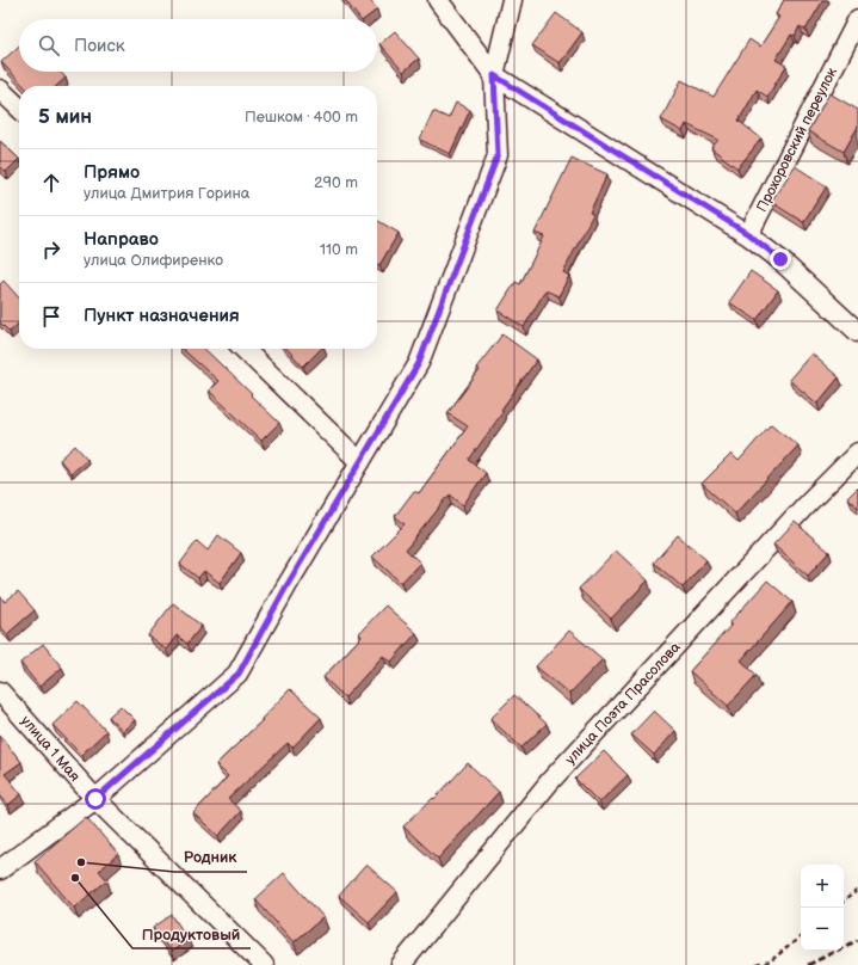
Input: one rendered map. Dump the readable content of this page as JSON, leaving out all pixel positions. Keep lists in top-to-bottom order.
{
  "streets": {
    "street": ["Прохоровский переулок", "улица Поэта Прасолова", "улица 1 Мая"]
  },
  "places": ["Родник", "Продуктовый"],
  "page": {
    "search": "Поиск",
    "heading": ["5 мин", "Пешком · 400 m"],
    "list": [
      ["Прямо", "улица Дмитрия Горина", "290 m"],
      ["Направо", "улица Олифиренко", "110 m"],
      "Пункт назначения"
    ],
    "map_buttons": ["+", "−"]
  }
}
